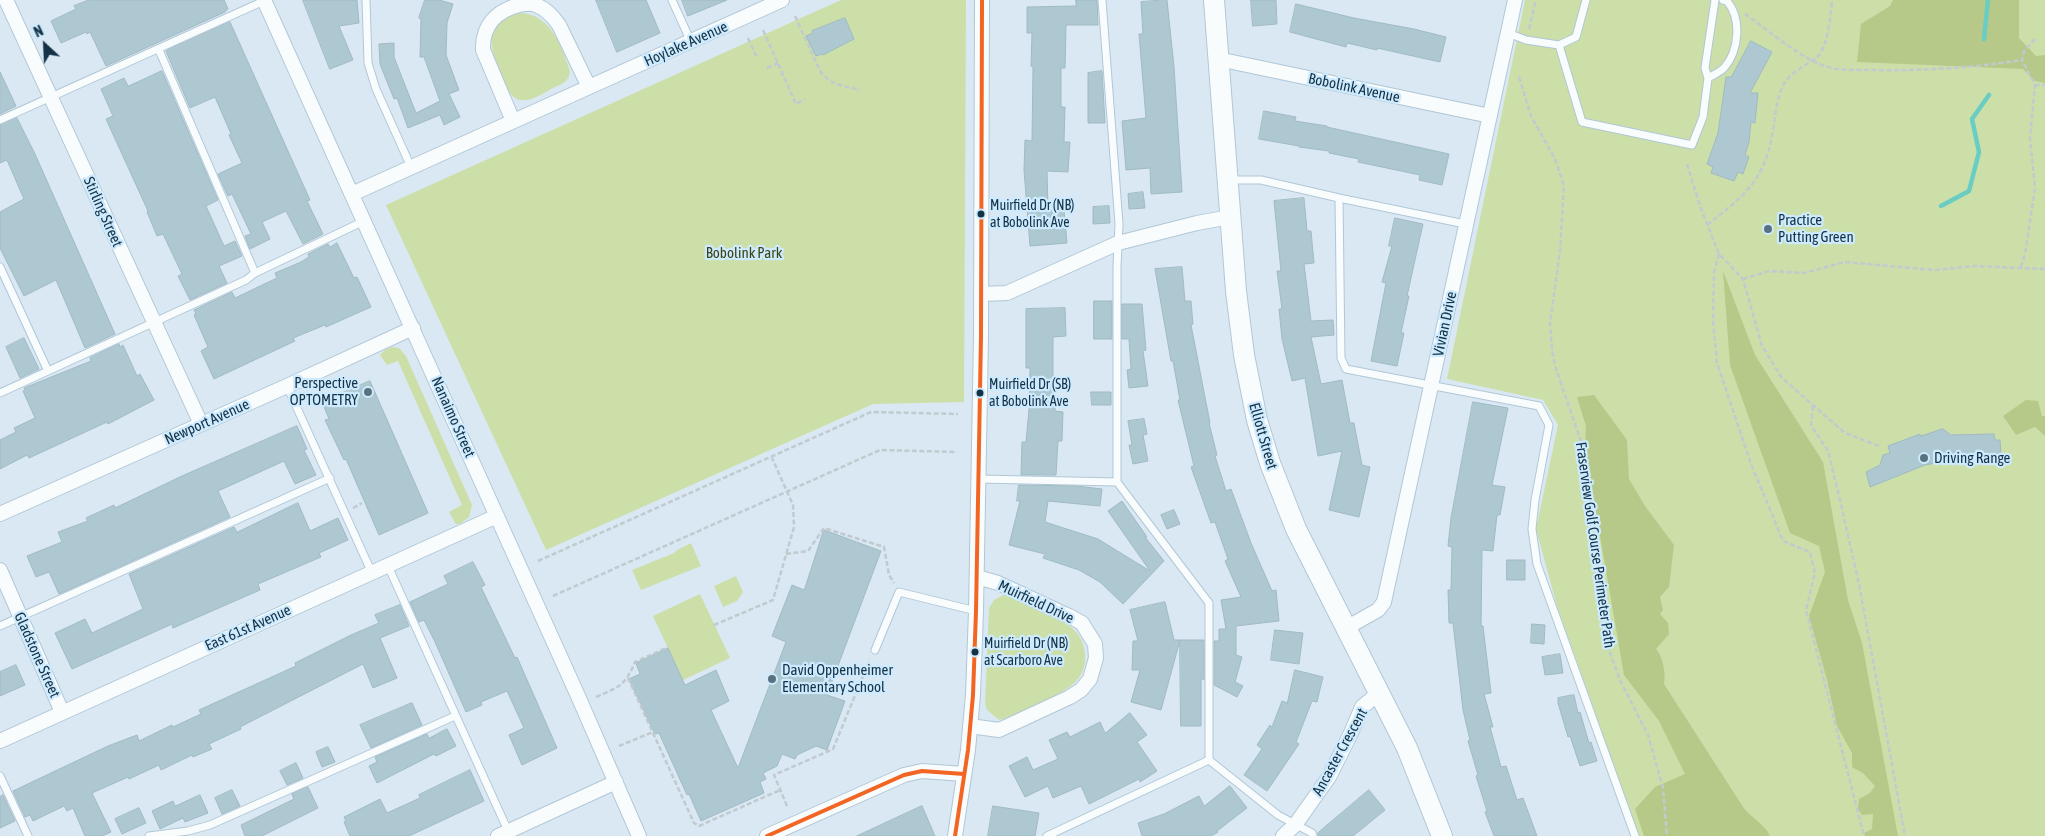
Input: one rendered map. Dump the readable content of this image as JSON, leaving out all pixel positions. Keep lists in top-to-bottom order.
{
  "streets": {
    "street": [
      "Hoylake Avenue",
      "Bobolink Avenue",
      "Stirling Street",
      "Vivian Drive",
      "Nanaimo Street",
      "Newport Avenue",
      "Elliott Street",
      "Muirfield Drive",
      "East 61st Avenue",
      "Gladstone Street",
      "Ancaster Crescent"
    ],
    "path": ["Fraserview Golf Course Perimeter Path"]
  },
  "crossings": [
    ["Hoylake Avenue", "Nanaimo Street"],
    ["Bobolink Avenue", "Vivian Drive"],
    ["Bobolink Avenue", "Elliott Street"],
    ["Stirling Street", "Newport Avenue"],
    ["Vivian Drive", "Elliott Street"],
    ["Nanaimo Street", "Newport Avenue"],
    ["Nanaimo Street", "East 61st Avenue"],
    ["Elliott Street", "Ancaster Crescent"],
    ["East 61st Avenue", "Gladstone Street"]
  ],
  "parks": ["Bobolink Park"],
  "places": [
    "Muirfield Dr (NB) at Bobolink Ave",
    "Practice Putting Green",
    "Perspective OPTOMETRY",
    "Muirfield Dr (SB) at Bobolink Ave",
    "Driving Range",
    "Muirfield Dr (NB) at Scarboro Ave",
    "David Oppenheimer Elementary School"
  ],
  "north": "top left"
}
